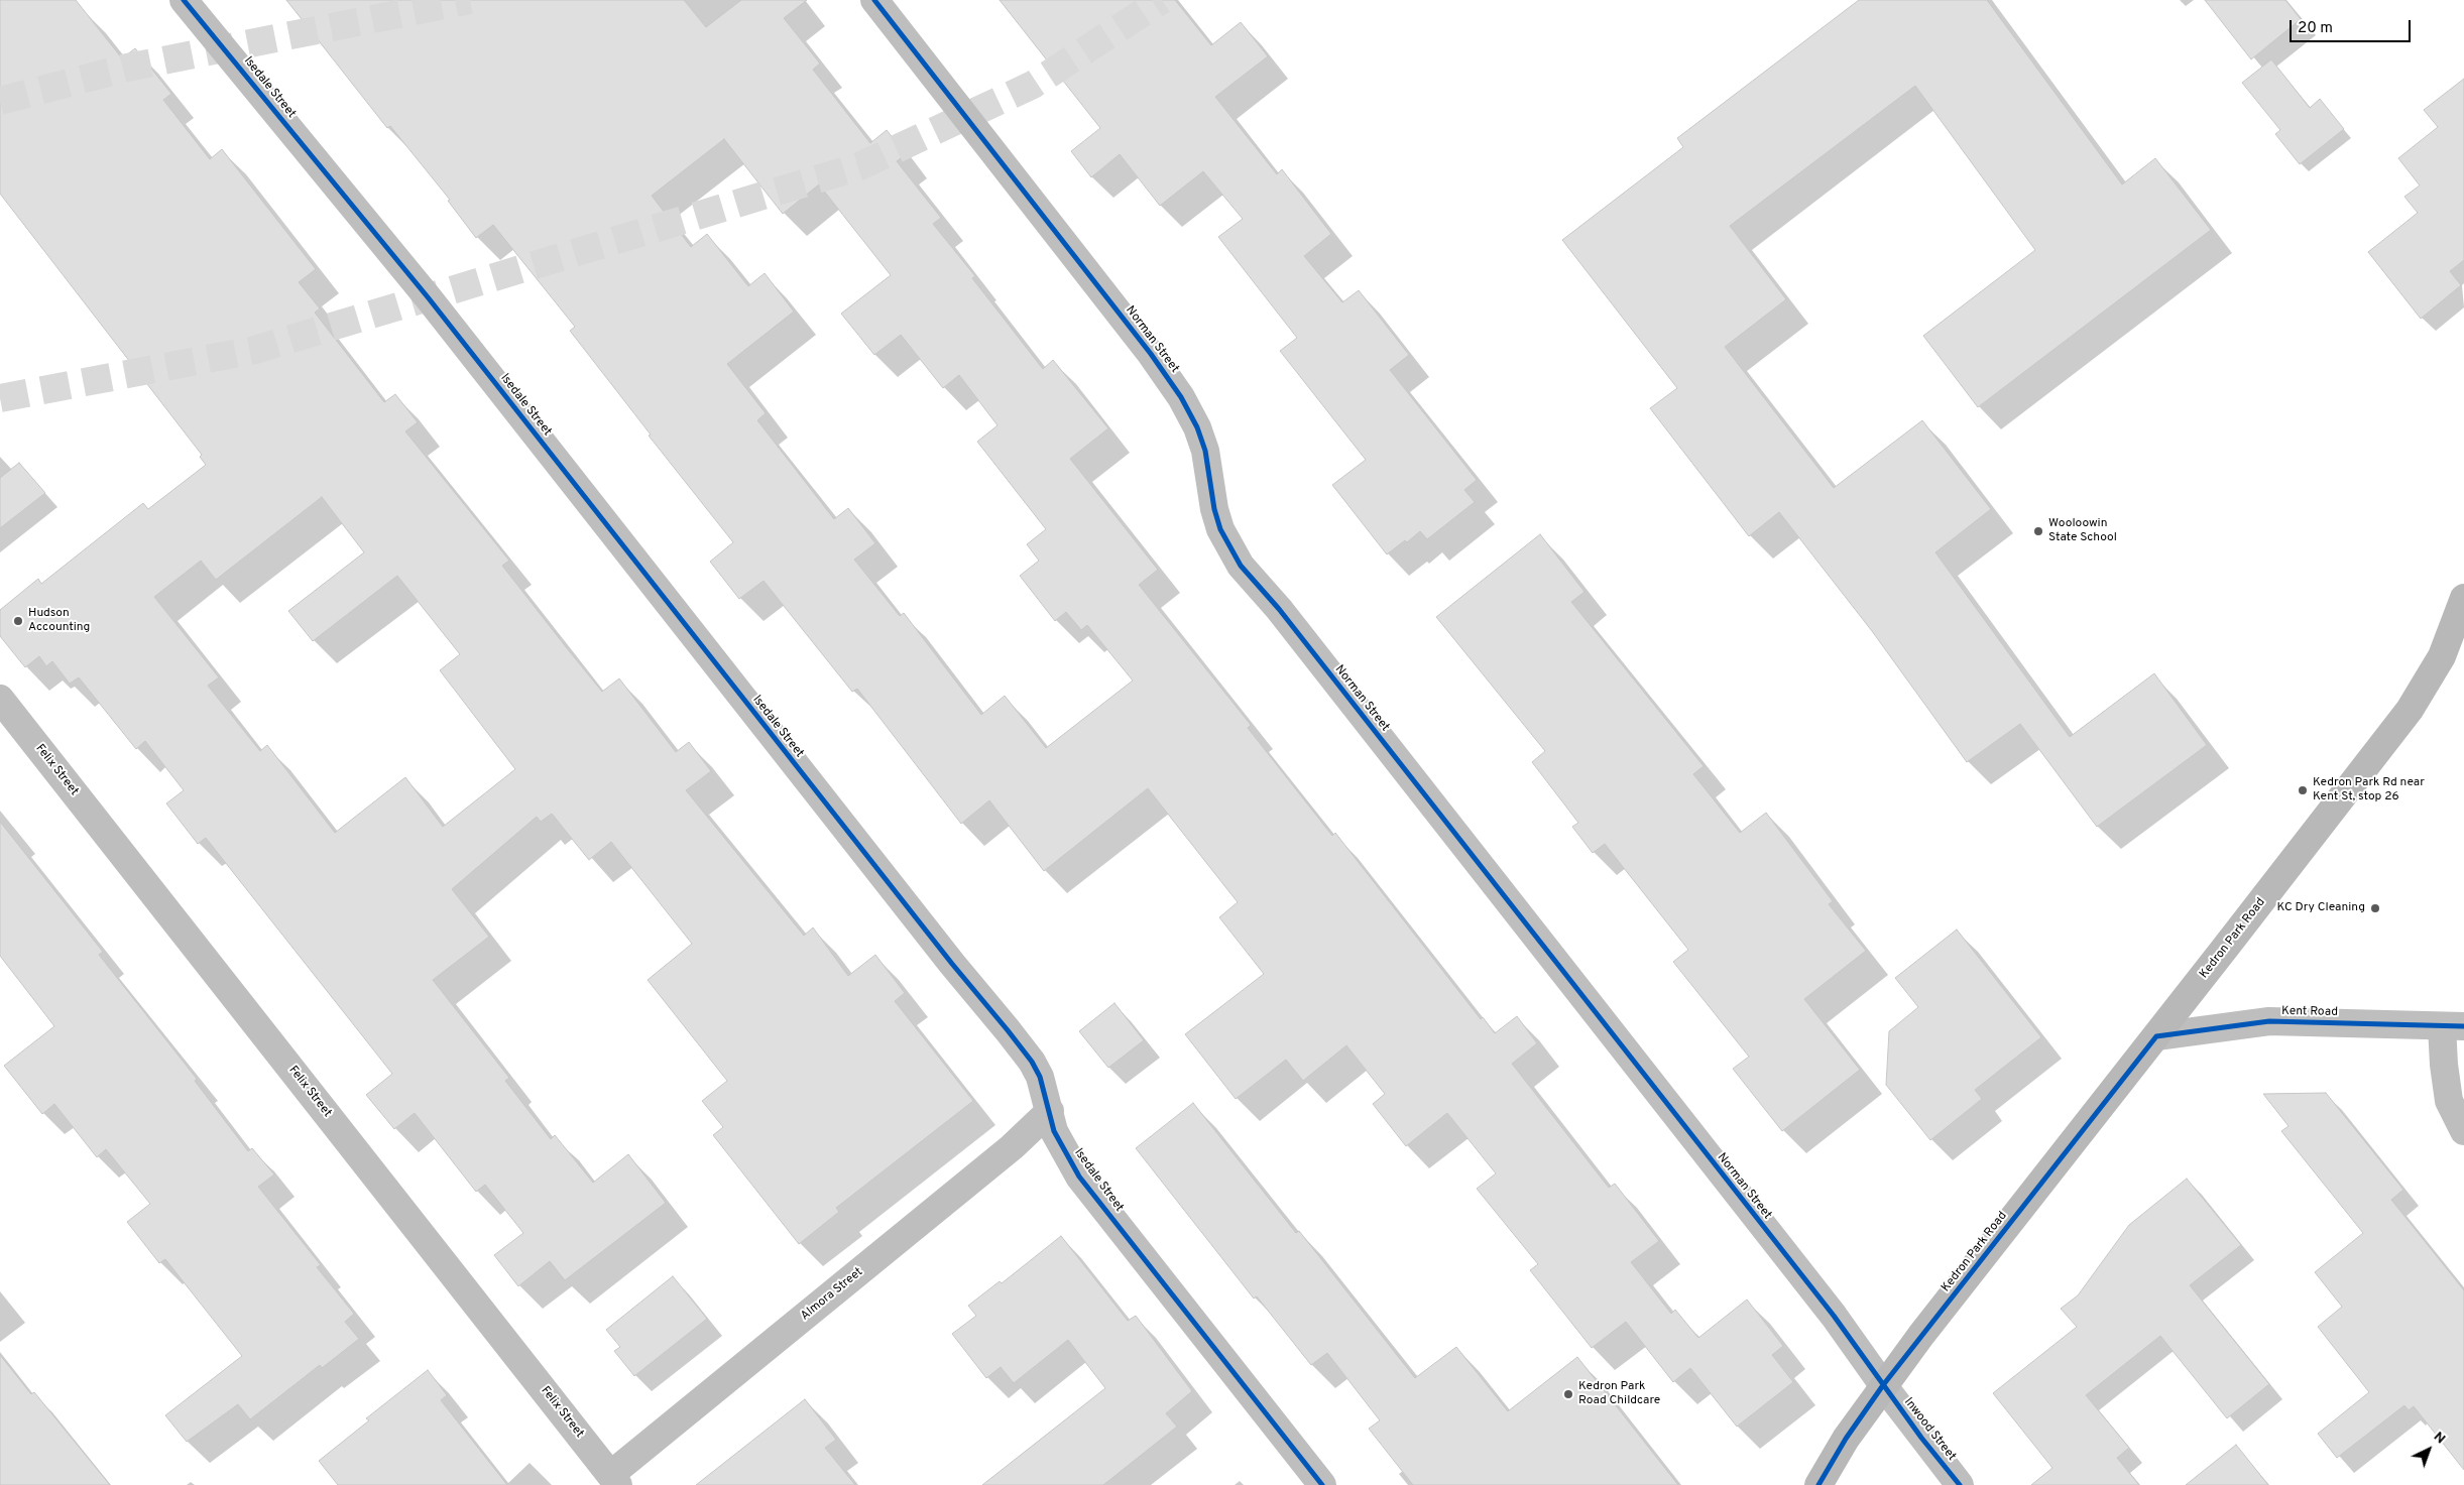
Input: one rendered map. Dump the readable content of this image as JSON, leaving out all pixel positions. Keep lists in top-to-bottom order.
{
  "streets": {
    "main road": ["Kedron Park Road"],
    "street": [
      "Isedale Street",
      "Norman Street",
      "Felix Street",
      "Kent Road",
      "Almora Street",
      "Inwood Street"
    ]
  },
  "crossings": [
    ["Isedale Street", "Almora Street"],
    ["Norman Street", "Kedron Park Road"],
    ["Norman Street", "Inwood Street"],
    ["Felix Street", "Almora Street"],
    ["Kedron Park Road", "Kent Road"],
    ["Kedron Park Road", "Inwood Street"]
  ],
  "places": [
    "Wooloowin State School",
    "Hudson Accounting",
    "Kedron Park Rd near Kent St, stop 26",
    "KC Dry Cleaning",
    "Kedron Park Road Childcare"
  ],
  "scale_bar": "20 m",
  "north": "top right"
}
